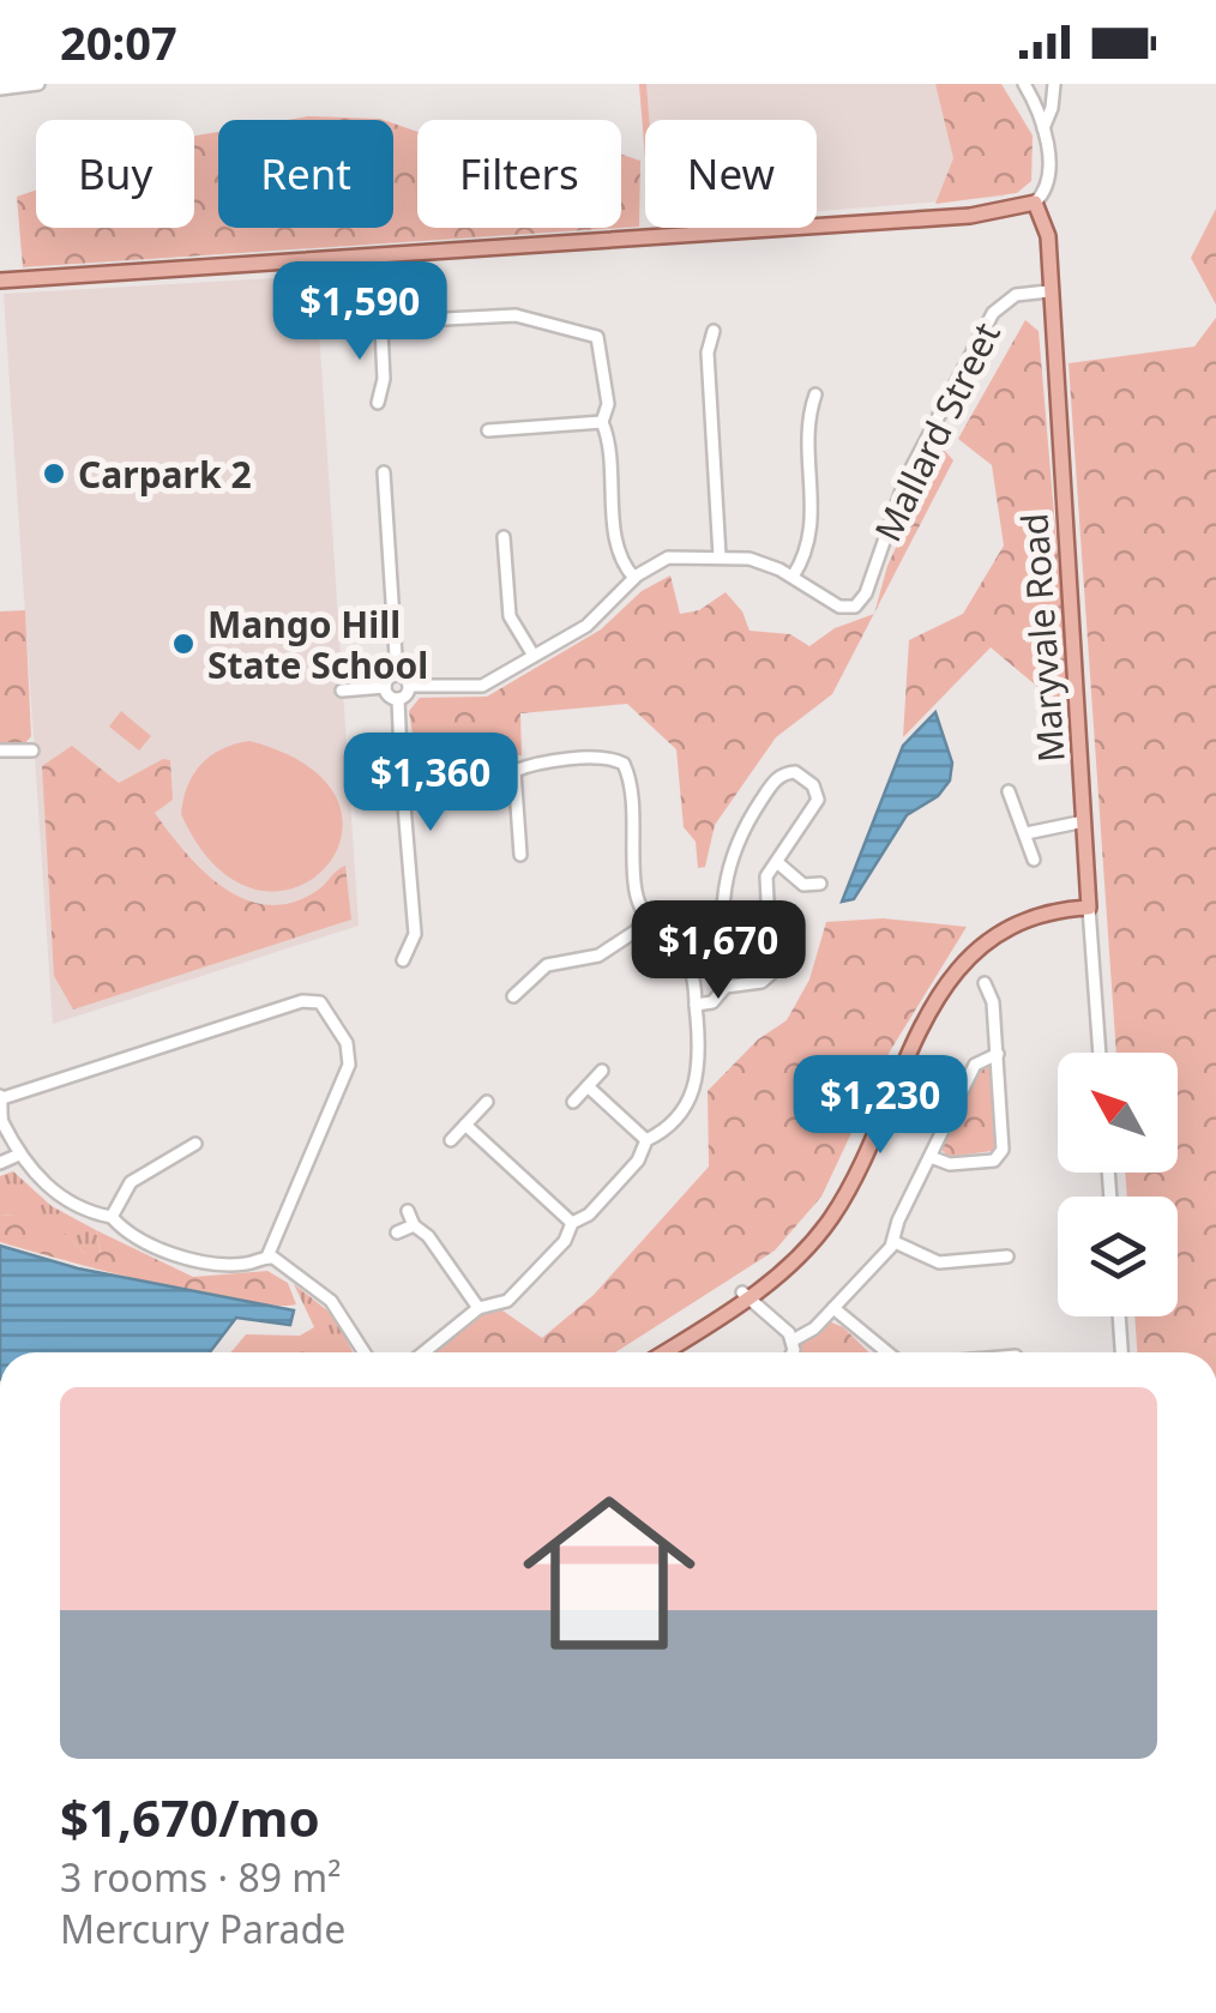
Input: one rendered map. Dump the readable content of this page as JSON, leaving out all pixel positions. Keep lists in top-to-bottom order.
{
  "streets": {
    "main road": ["Maryvale Road"],
    "street": ["Mallard Street"]
  },
  "crossings": [
    ["Mallard Street", "Maryvale Road"]
  ],
  "places": ["Carpark 2", "Mango Hill State School"],
  "north": "top left",
  "page": {
    "status": "20:07",
    "chip": [
      "Buy",
      "Rent",
      "Filters",
      "New"
    ],
    "price": [
      "$1,590",
      "$1,360",
      "$1,670",
      "$1,230"
    ],
    "list": [
      {
        "name": "$1,670/mo",
        "note": "3 rooms · 89 m² · Mercury Parade"
      }
    ]
  }
}
